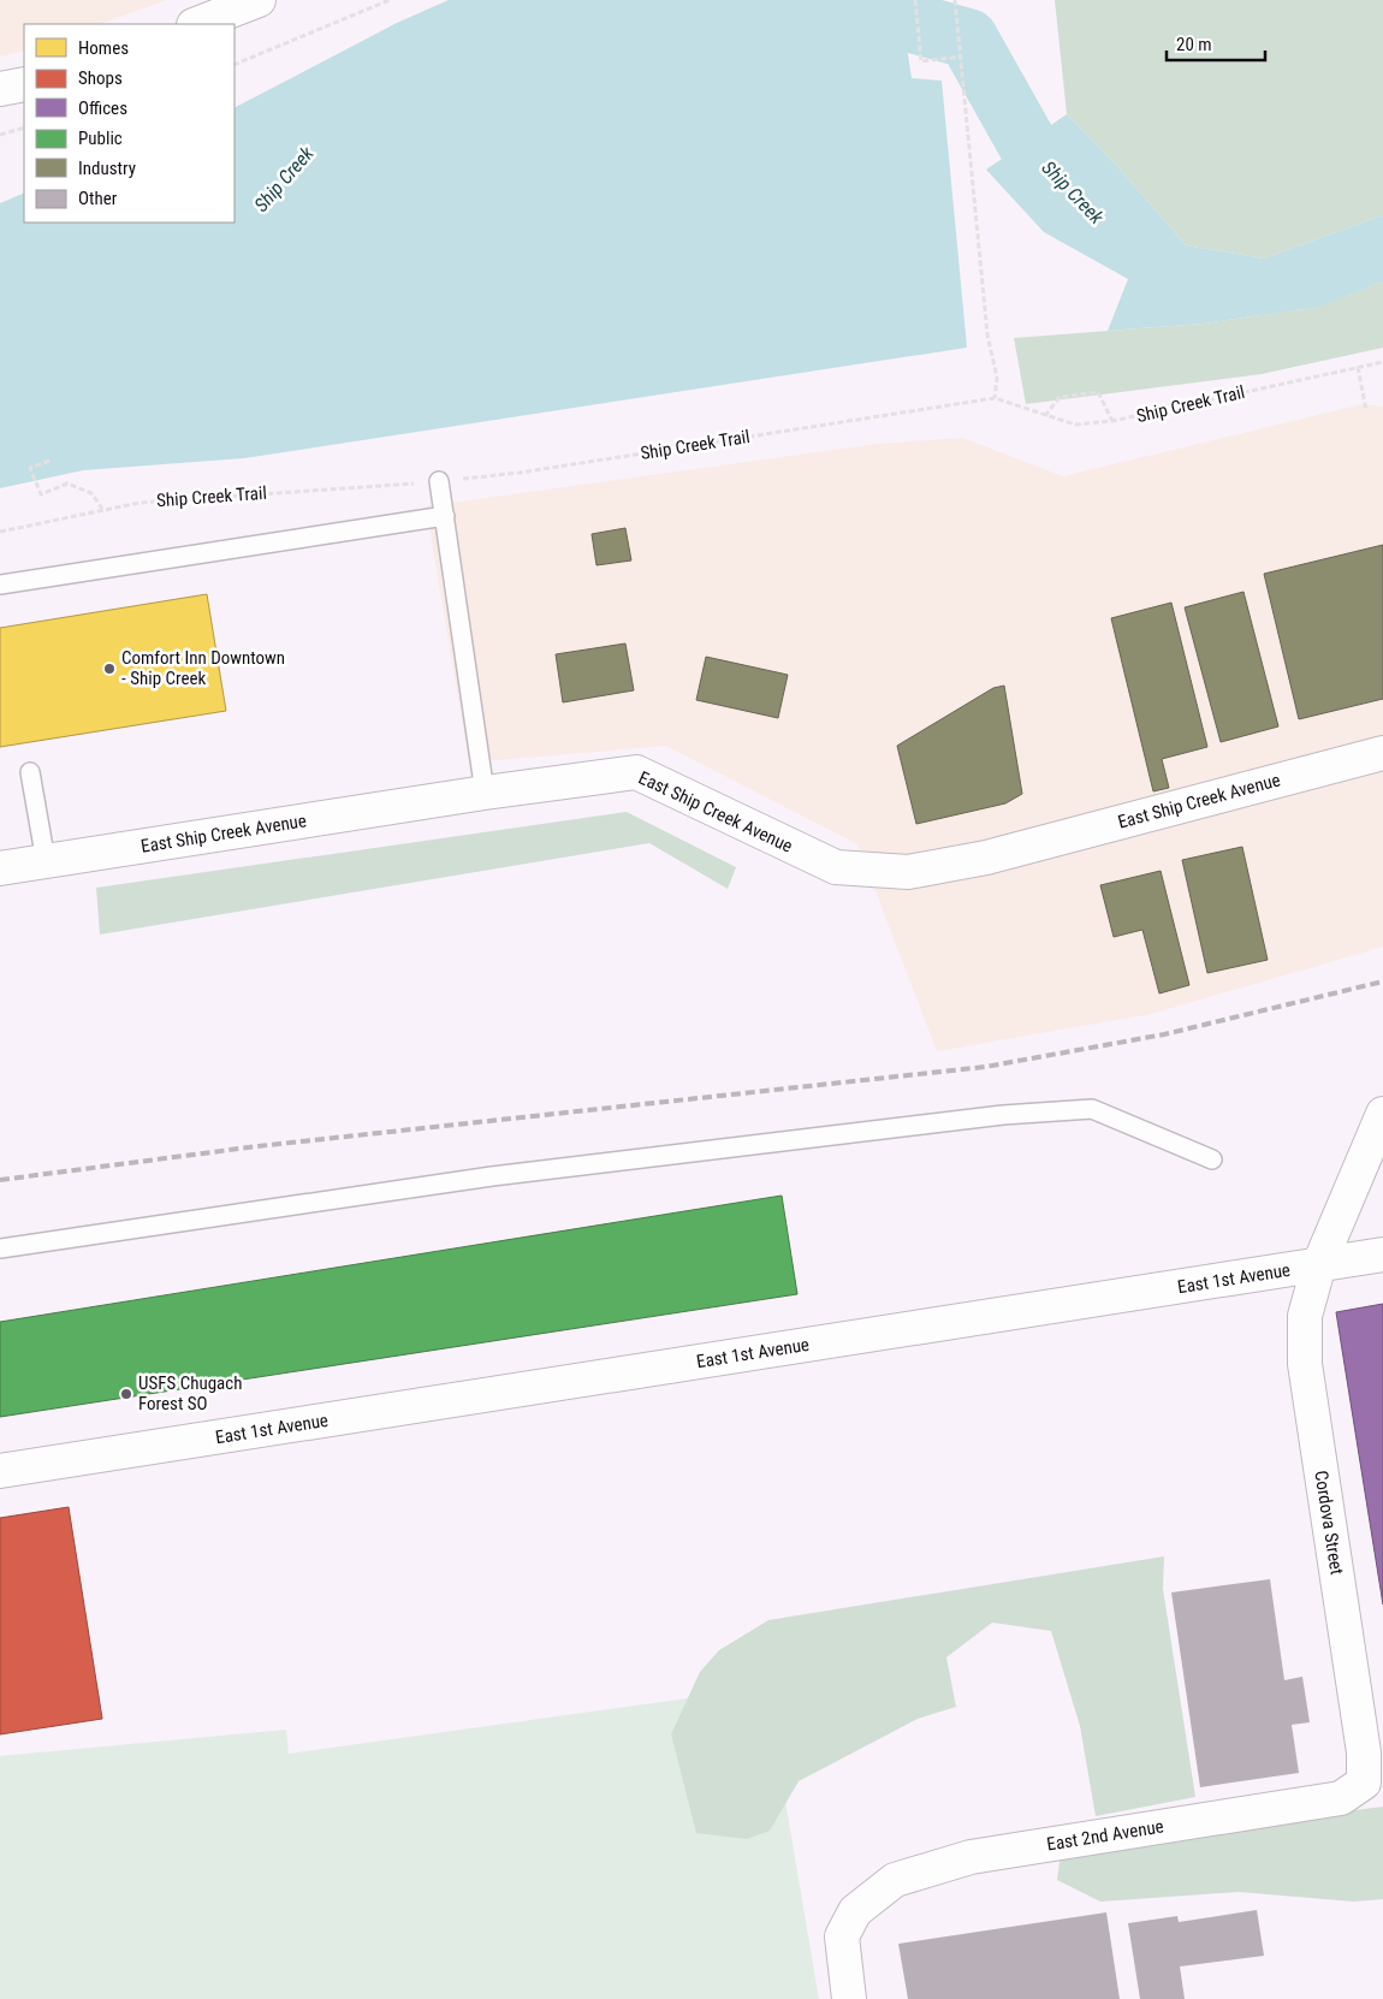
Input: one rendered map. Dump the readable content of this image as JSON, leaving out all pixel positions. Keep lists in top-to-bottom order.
{
  "streets": {
    "street": [
      "East Ship Creek Avenue",
      "East 1st Avenue",
      "Cordova Street",
      "East 2nd Avenue"
    ],
    "path": ["Ship Creek Trail"]
  },
  "crossings": [
    ["East 1st Avenue", "Cordova Street"],
    ["Cordova Street", "East 2nd Avenue"]
  ],
  "water": ["Ship Creek"],
  "places": ["Comfort Inn Downtown - Ship Creek", "USFS Chugach Forest SO"],
  "legend": [
    "Homes",
    "Shops",
    "Offices",
    "Public",
    "Industry",
    "Other"
  ],
  "scale_bar": "20 m"
}
